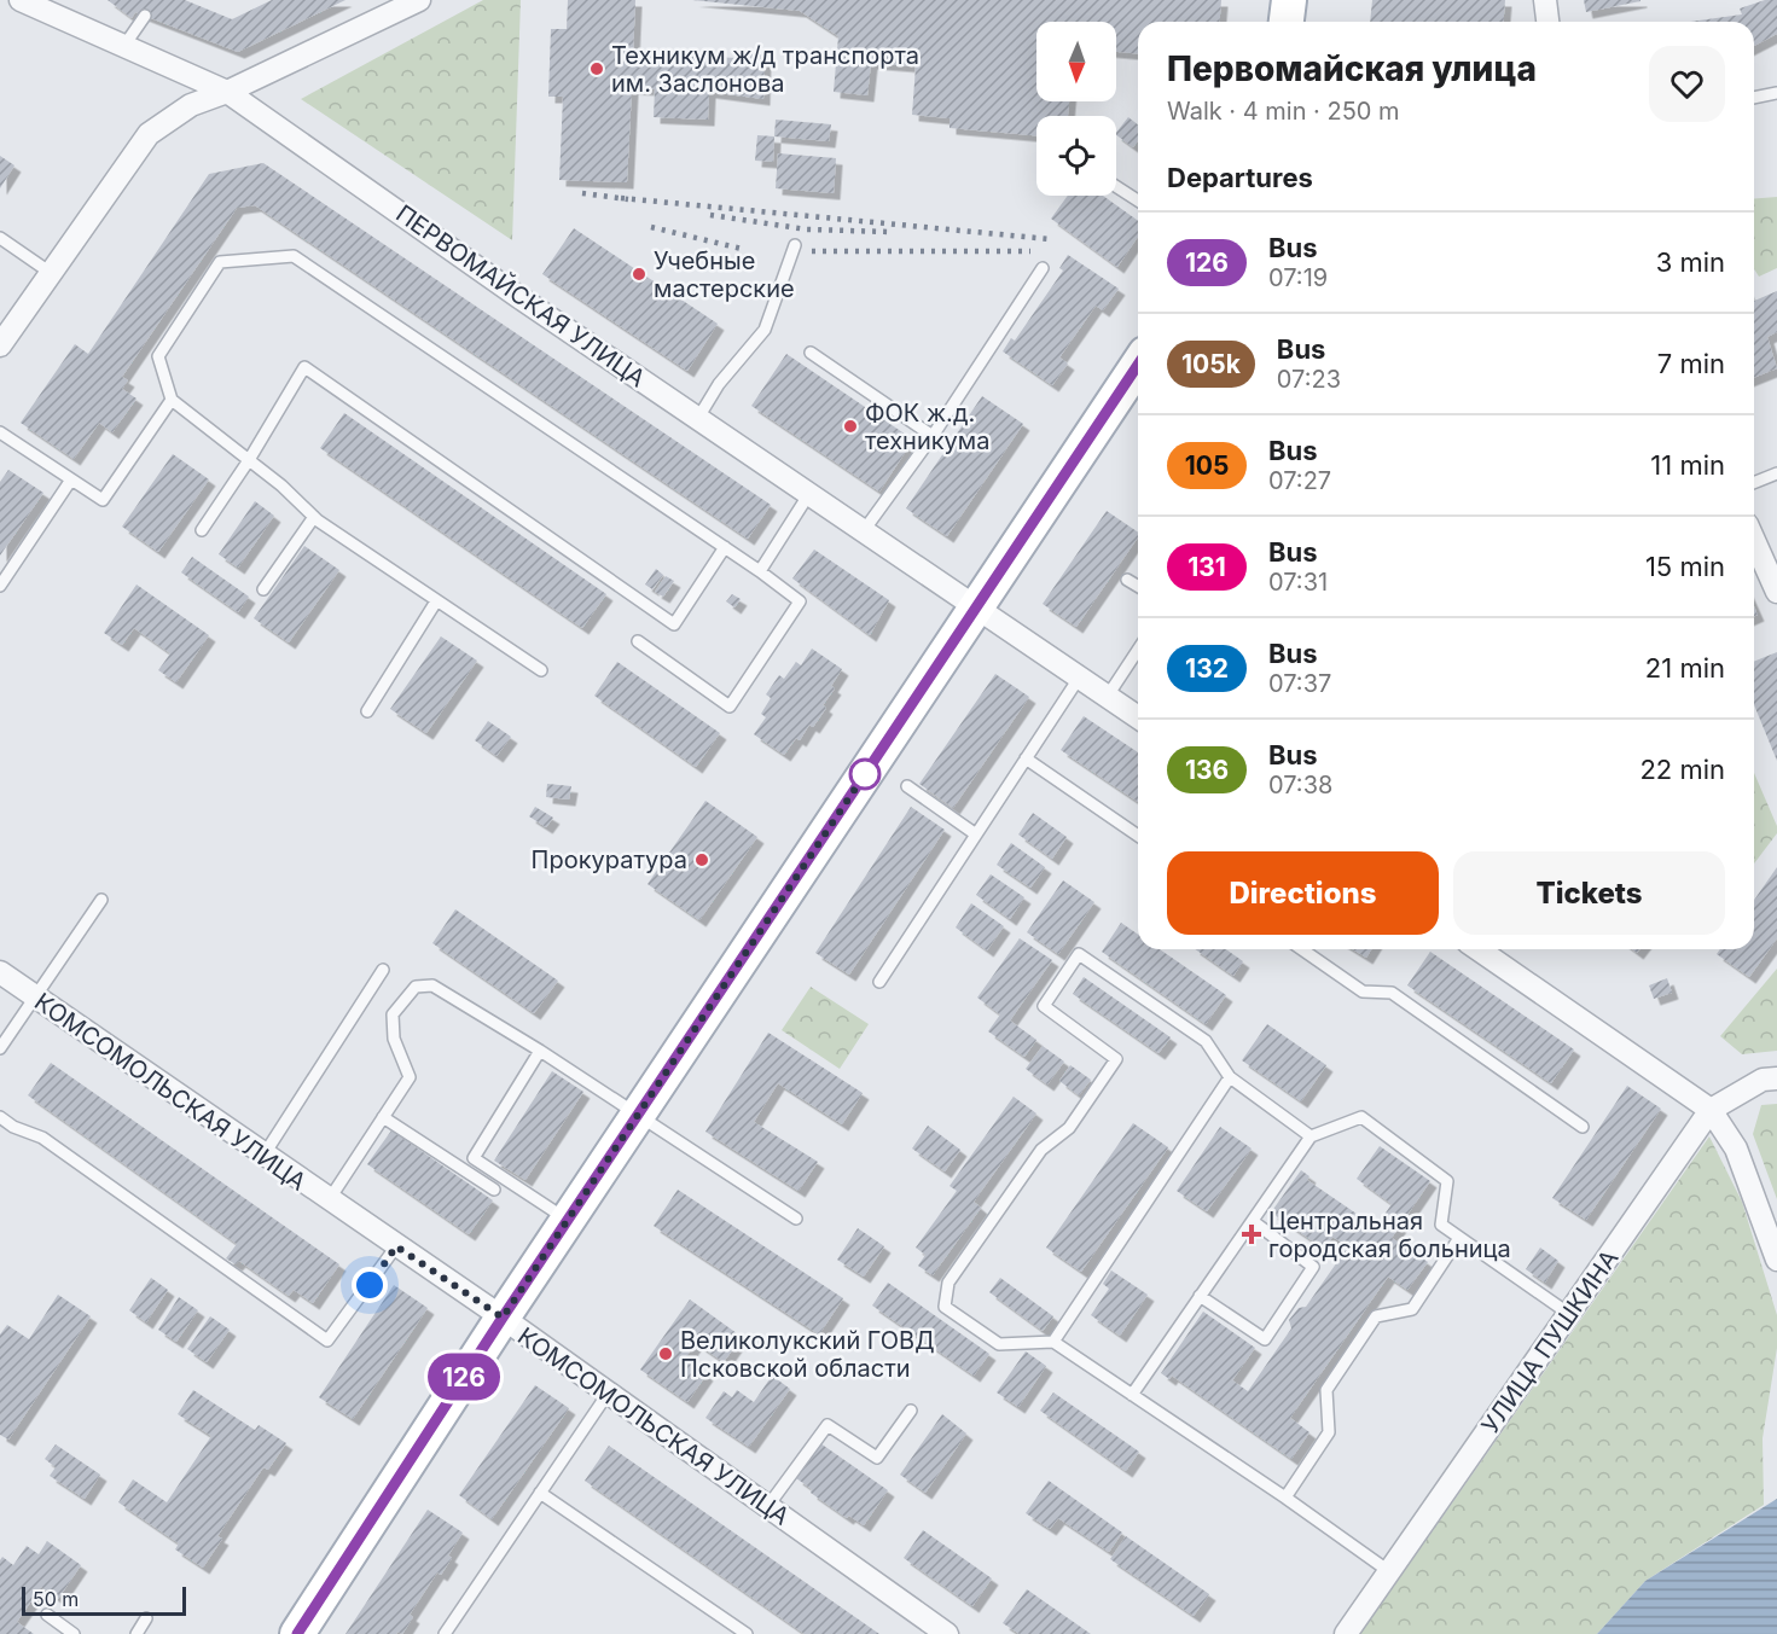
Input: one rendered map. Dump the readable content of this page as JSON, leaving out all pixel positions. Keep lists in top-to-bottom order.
{
  "streets": {
    "street": ["ПЕРВОМАЙСКАЯ УЛИЦА", "КОМСОМОЛЬСКАЯ УЛИЦА", "УЛИЦА ПУШКИНА"]
  },
  "places": {
    "other": [
      "Техникум ж/д транспорта им. Заслонова",
      "Учебные мастерские",
      "ФОК ж.д. техникума",
      "Прокуратура",
      "Великолукский ГОВД Псковской области"
    ],
    "health": ["Центральная городская больница"]
  },
  "lines": ["bus line 126"],
  "scale_bar": "50 m",
  "north": "bottom",
  "page": {
    "on_map": "126",
    "heading": [
      ["Первомайская улица", "Walk · 4 min · 250 m"],
      "Departures"
    ],
    "list": [
      {
        "mark": "126",
        "name": "Bus",
        "note": "07:19",
        "value": "3 min"
      },
      {
        "mark": "105k",
        "name": "Bus",
        "note": "07:23",
        "value": "7 min"
      },
      {
        "mark": "105",
        "name": "Bus",
        "note": "07:27",
        "value": "11 min"
      },
      {
        "mark": "131",
        "name": "Bus",
        "note": "07:31",
        "value": "15 min"
      },
      {
        "mark": "132",
        "name": "Bus",
        "note": "07:37",
        "value": "21 min"
      },
      {
        "mark": "136",
        "name": "Bus",
        "note": "07:38",
        "value": "22 min"
      }
    ],
    "buttons": ["Directions", "Tickets"],
    "scale": "50 m"
  }
}
